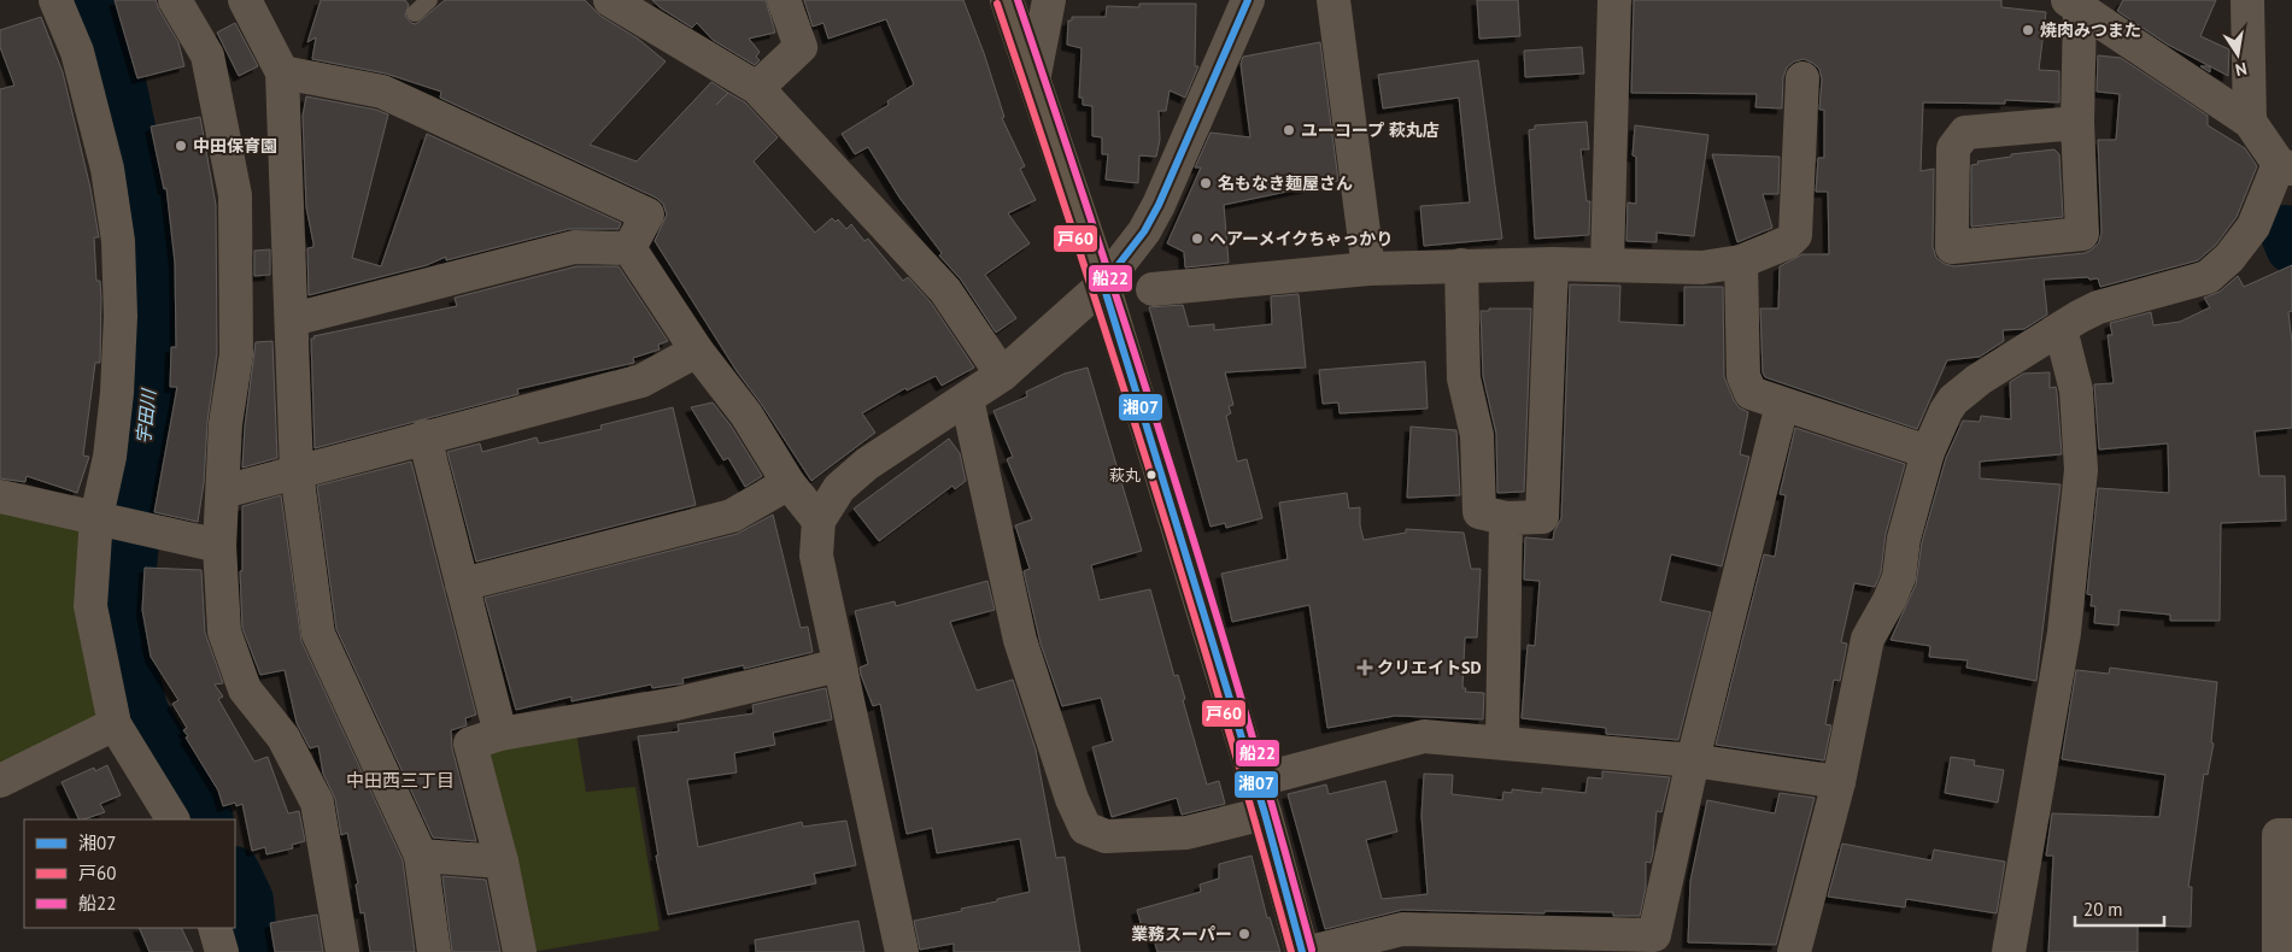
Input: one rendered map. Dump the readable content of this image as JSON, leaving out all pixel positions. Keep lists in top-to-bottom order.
{
  "districts": ["中田西三丁目"],
  "water": ["宇田川"],
  "places": {
    "other": [
      "焼肉みつまた",
      "ユーコープ 萩丸店",
      "中田保育園",
      "名もなき麺屋さん",
      "ヘアーメイクちゃっかり",
      "萩丸",
      "業務スーパー"
    ],
    "health": ["クリエイトSD"]
  },
  "lines": ["transit line 湘07", "transit line 船22", "transit line 戸60"],
  "legend": ["湘07", "戸60", "船22"],
  "scale_bar": "20 m",
  "north": "bottom"
}
